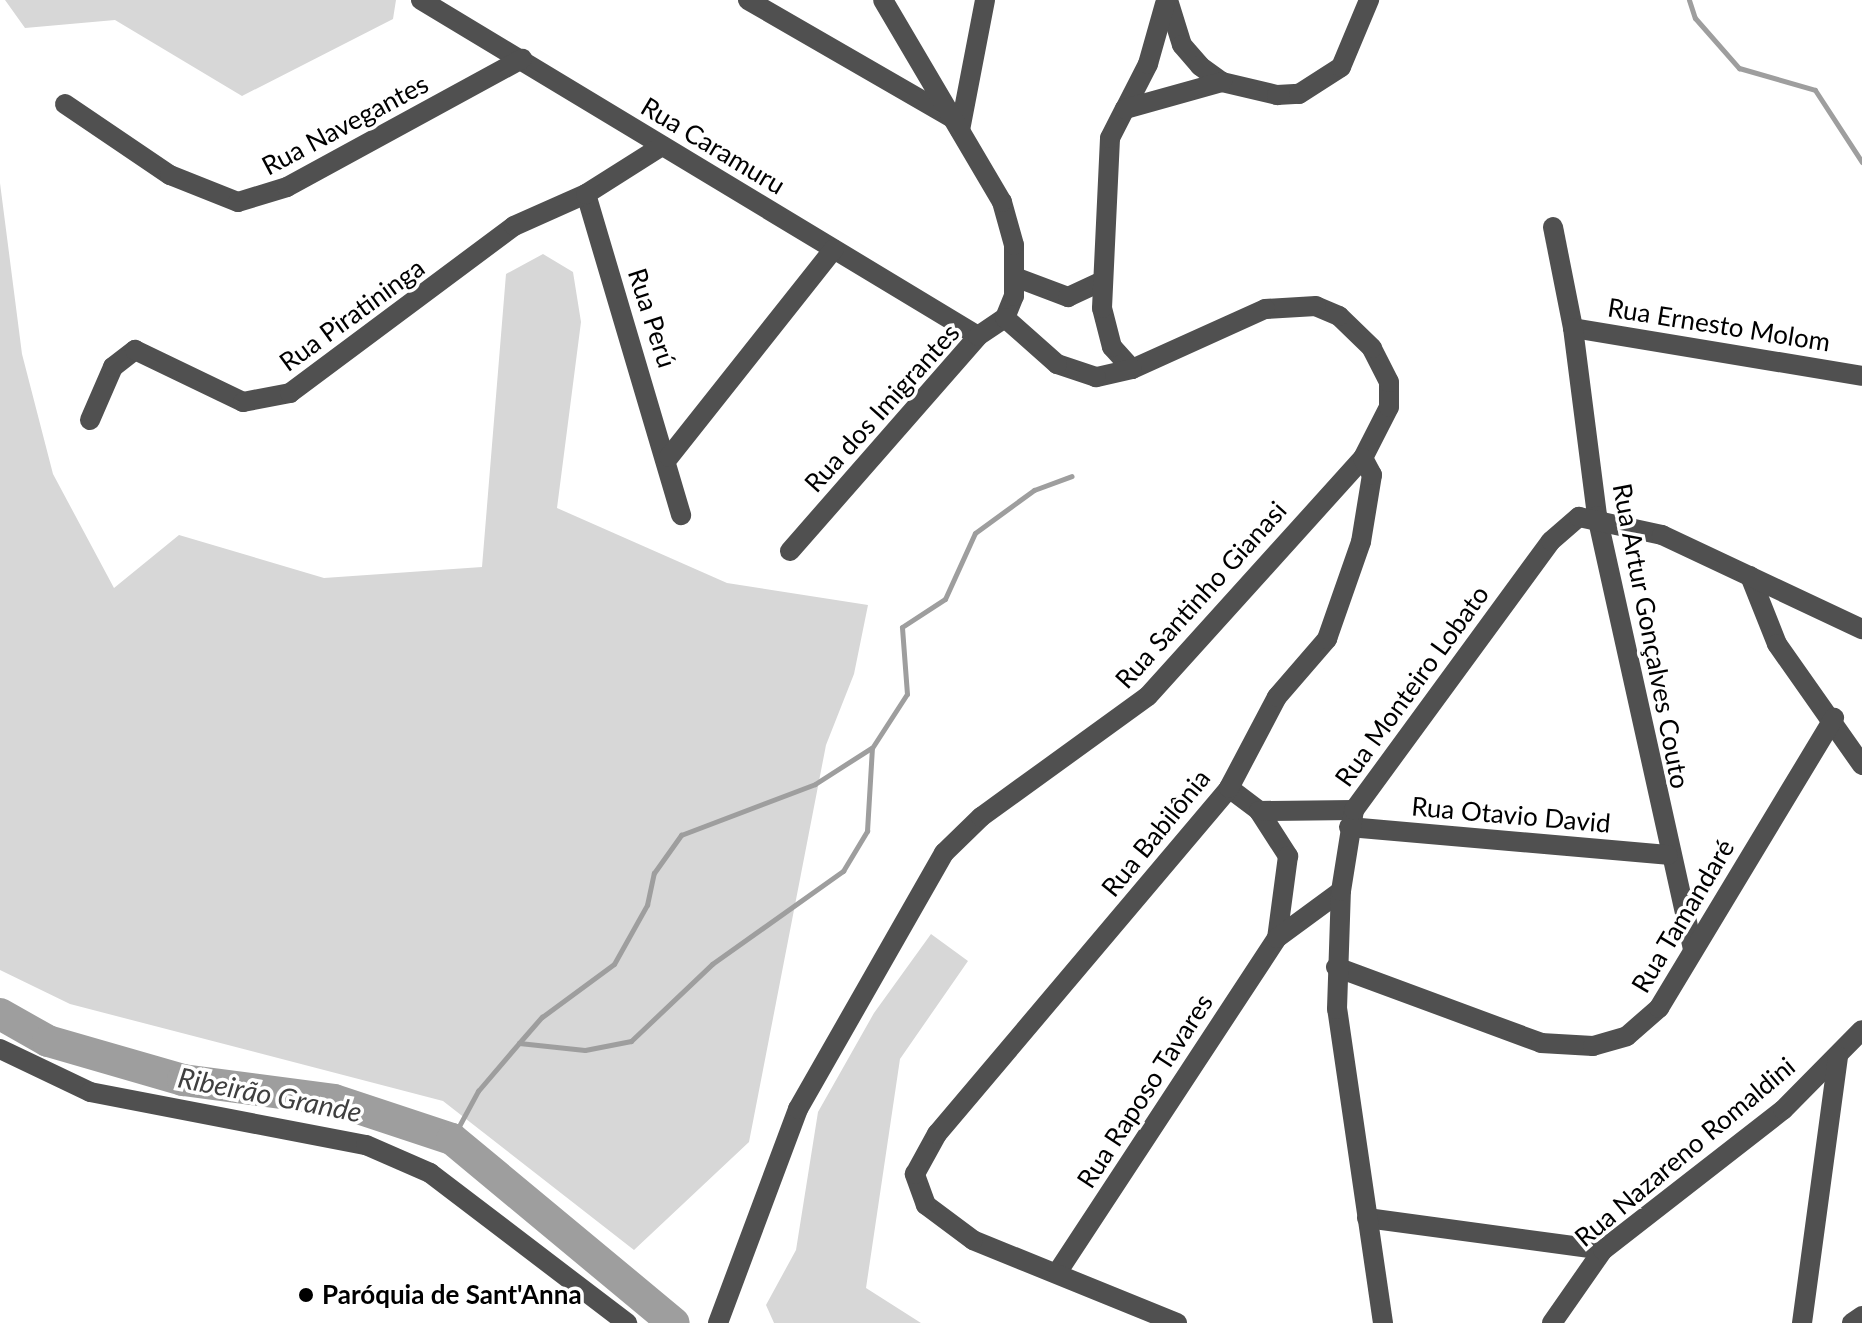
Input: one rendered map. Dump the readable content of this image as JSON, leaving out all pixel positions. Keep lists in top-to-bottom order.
{
  "streets": {
    "street": [
      "Rua Navegantes",
      "Rua Caramuru",
      "Rua Piratininga",
      "Rua Perú",
      "Rua Ernesto Molom",
      "Rua dos Imigrantes",
      "Rua Santinho Gianasi",
      "Rua Artur Gonçalves Couto",
      "Rua Monteiro Lobato",
      "Rua Otavio David",
      "Rua Babilônia",
      "Rua Tamandaré",
      "Rua Raposo Tavares",
      "Rua Nazareno Romaldini"
    ]
  },
  "crossings": [
    ["Rua Navegantes", "Rua Caramuru"],
    ["Rua Caramuru", "Rua Piratininga"],
    ["Rua Caramuru", "Rua dos Imigrantes"],
    ["Rua Piratininga", "Rua Perú"],
    ["Rua Ernesto Molom", "Rua Artur Gonçalves Couto"],
    ["Rua dos Imigrantes", "Rua Santinho Gianasi"],
    ["Rua Santinho Gianasi", "Rua Babilônia"],
    ["Rua Artur Gonçalves Couto", "Rua Monteiro Lobato"],
    ["Rua Artur Gonçalves Couto", "Rua Otavio David"],
    ["Rua Artur Gonçalves Couto", "Rua Tamandaré"],
    ["Rua Monteiro Lobato", "Rua Otavio David"],
    ["Rua Monteiro Lobato", "Rua Tamandaré"],
    ["Rua Monteiro Lobato", "Rua Raposo Tavares"],
    ["Rua Otavio David", "Rua Raposo Tavares"],
    ["Rua Babilônia", "Rua Raposo Tavares"]
  ],
  "water": ["Ribeirão Grande"],
  "places": ["Paróquia de Sant'Anna"]
}
